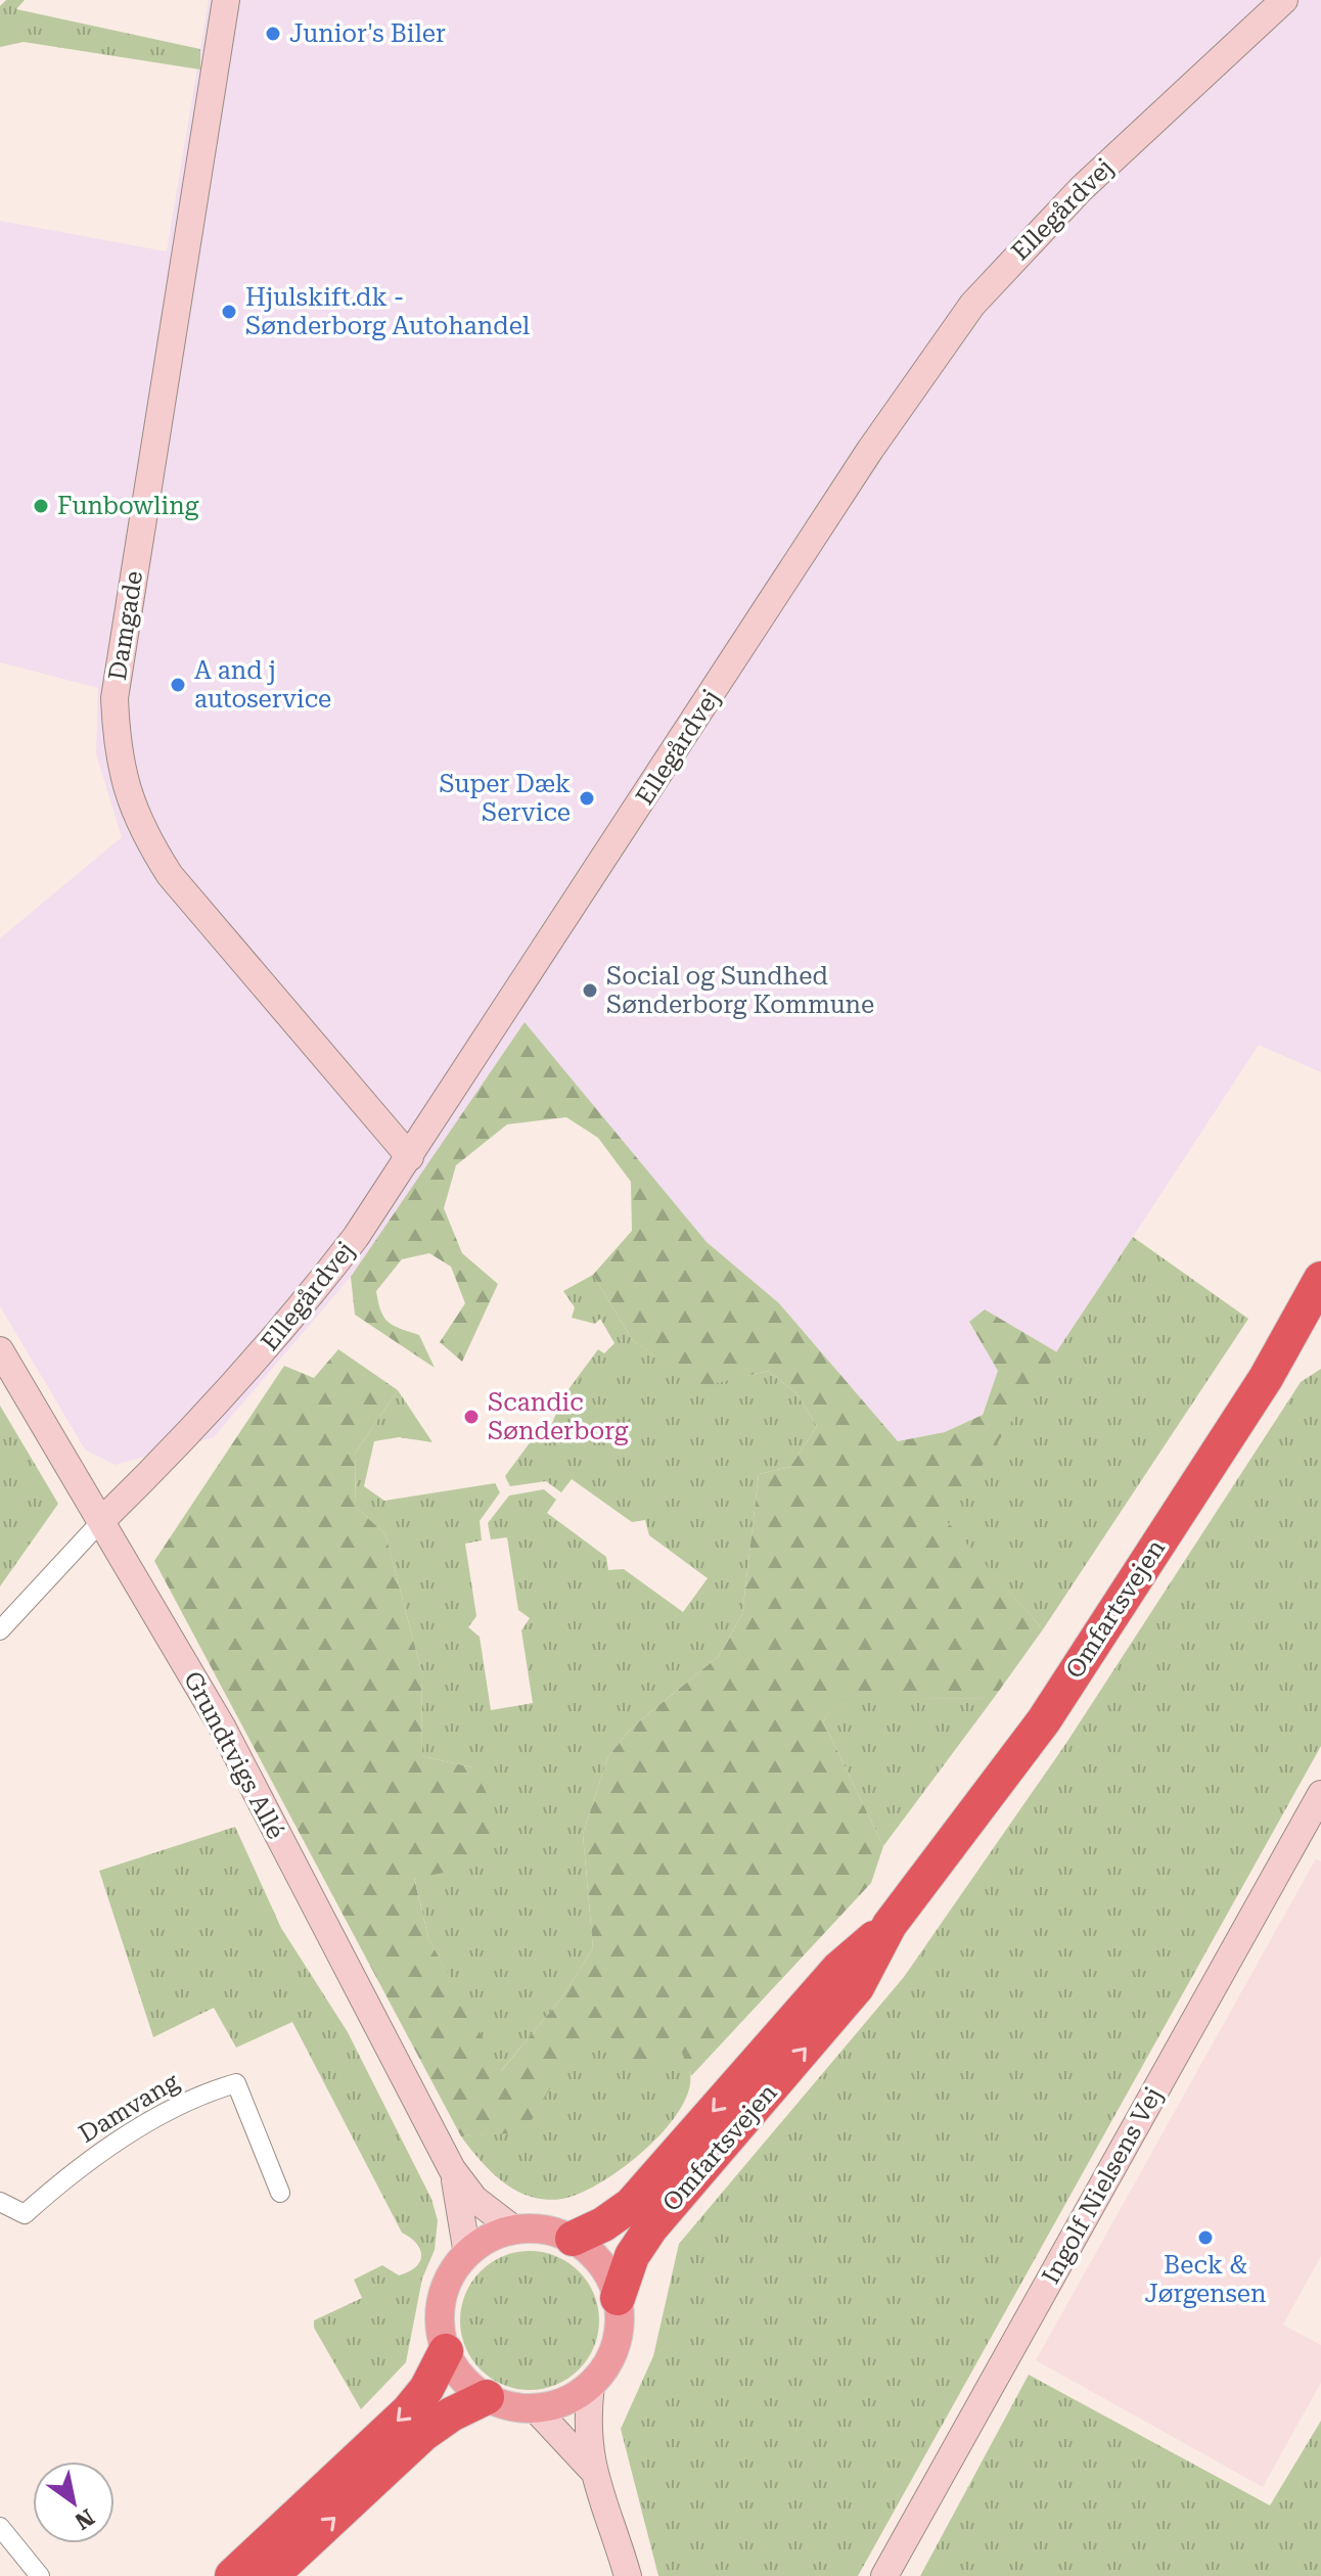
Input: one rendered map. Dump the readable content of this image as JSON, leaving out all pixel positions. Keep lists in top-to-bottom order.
{
  "streets": {
    "highway": ["Omfartsvejen"],
    "street": [
      "Ellegårdvej",
      "Damgade",
      "Grundtvigs Allé",
      "Damvang",
      "Ingolf Nielsens Vej"
    ]
  },
  "crossings": [
    ["Ellegårdvej", "Damgade"],
    ["Ellegårdvej", "Grundtvigs Allé"],
    ["Omfartsvejen", "Grundtvigs Allé"]
  ],
  "places": [
    "Junior's Biler",
    "Hjulskift.dk - Sønderborg Autohandel",
    "Funbowling",
    "A and j autoservice",
    "Super Dæk Service",
    "Social og Sundhed Sønderborg Kommune",
    "Scandic Sønderborg",
    "Beck & Jørgensen"
  ],
  "north": "bottom right"
}
